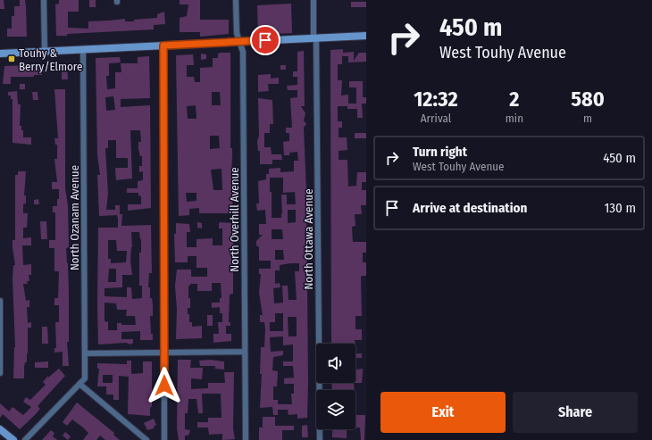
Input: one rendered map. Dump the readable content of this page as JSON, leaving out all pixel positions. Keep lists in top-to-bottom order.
{
  "streets": {
    "street": ["North Ozanam Avenue", "North Overhill Avenue", "North Ottawa Avenue"]
  },
  "places": {
    "transit": ["Touhy & Berry/Elmore"]
  },
  "page": {
    "turn": ["450 m", "West Touhy Avenue"],
    "eta": [
      "12:32",
      "Arrival",
      "2",
      "min",
      "580",
      "m"
    ],
    "list": [
      {
        "name": "Turn right",
        "note": "West Touhy Avenue",
        "value": "450 m"
      },
      {
        "name": "Arrive at destination",
        "value": "130 m"
      }
    ],
    "buttons": ["Exit", "Share"]
  }
}
